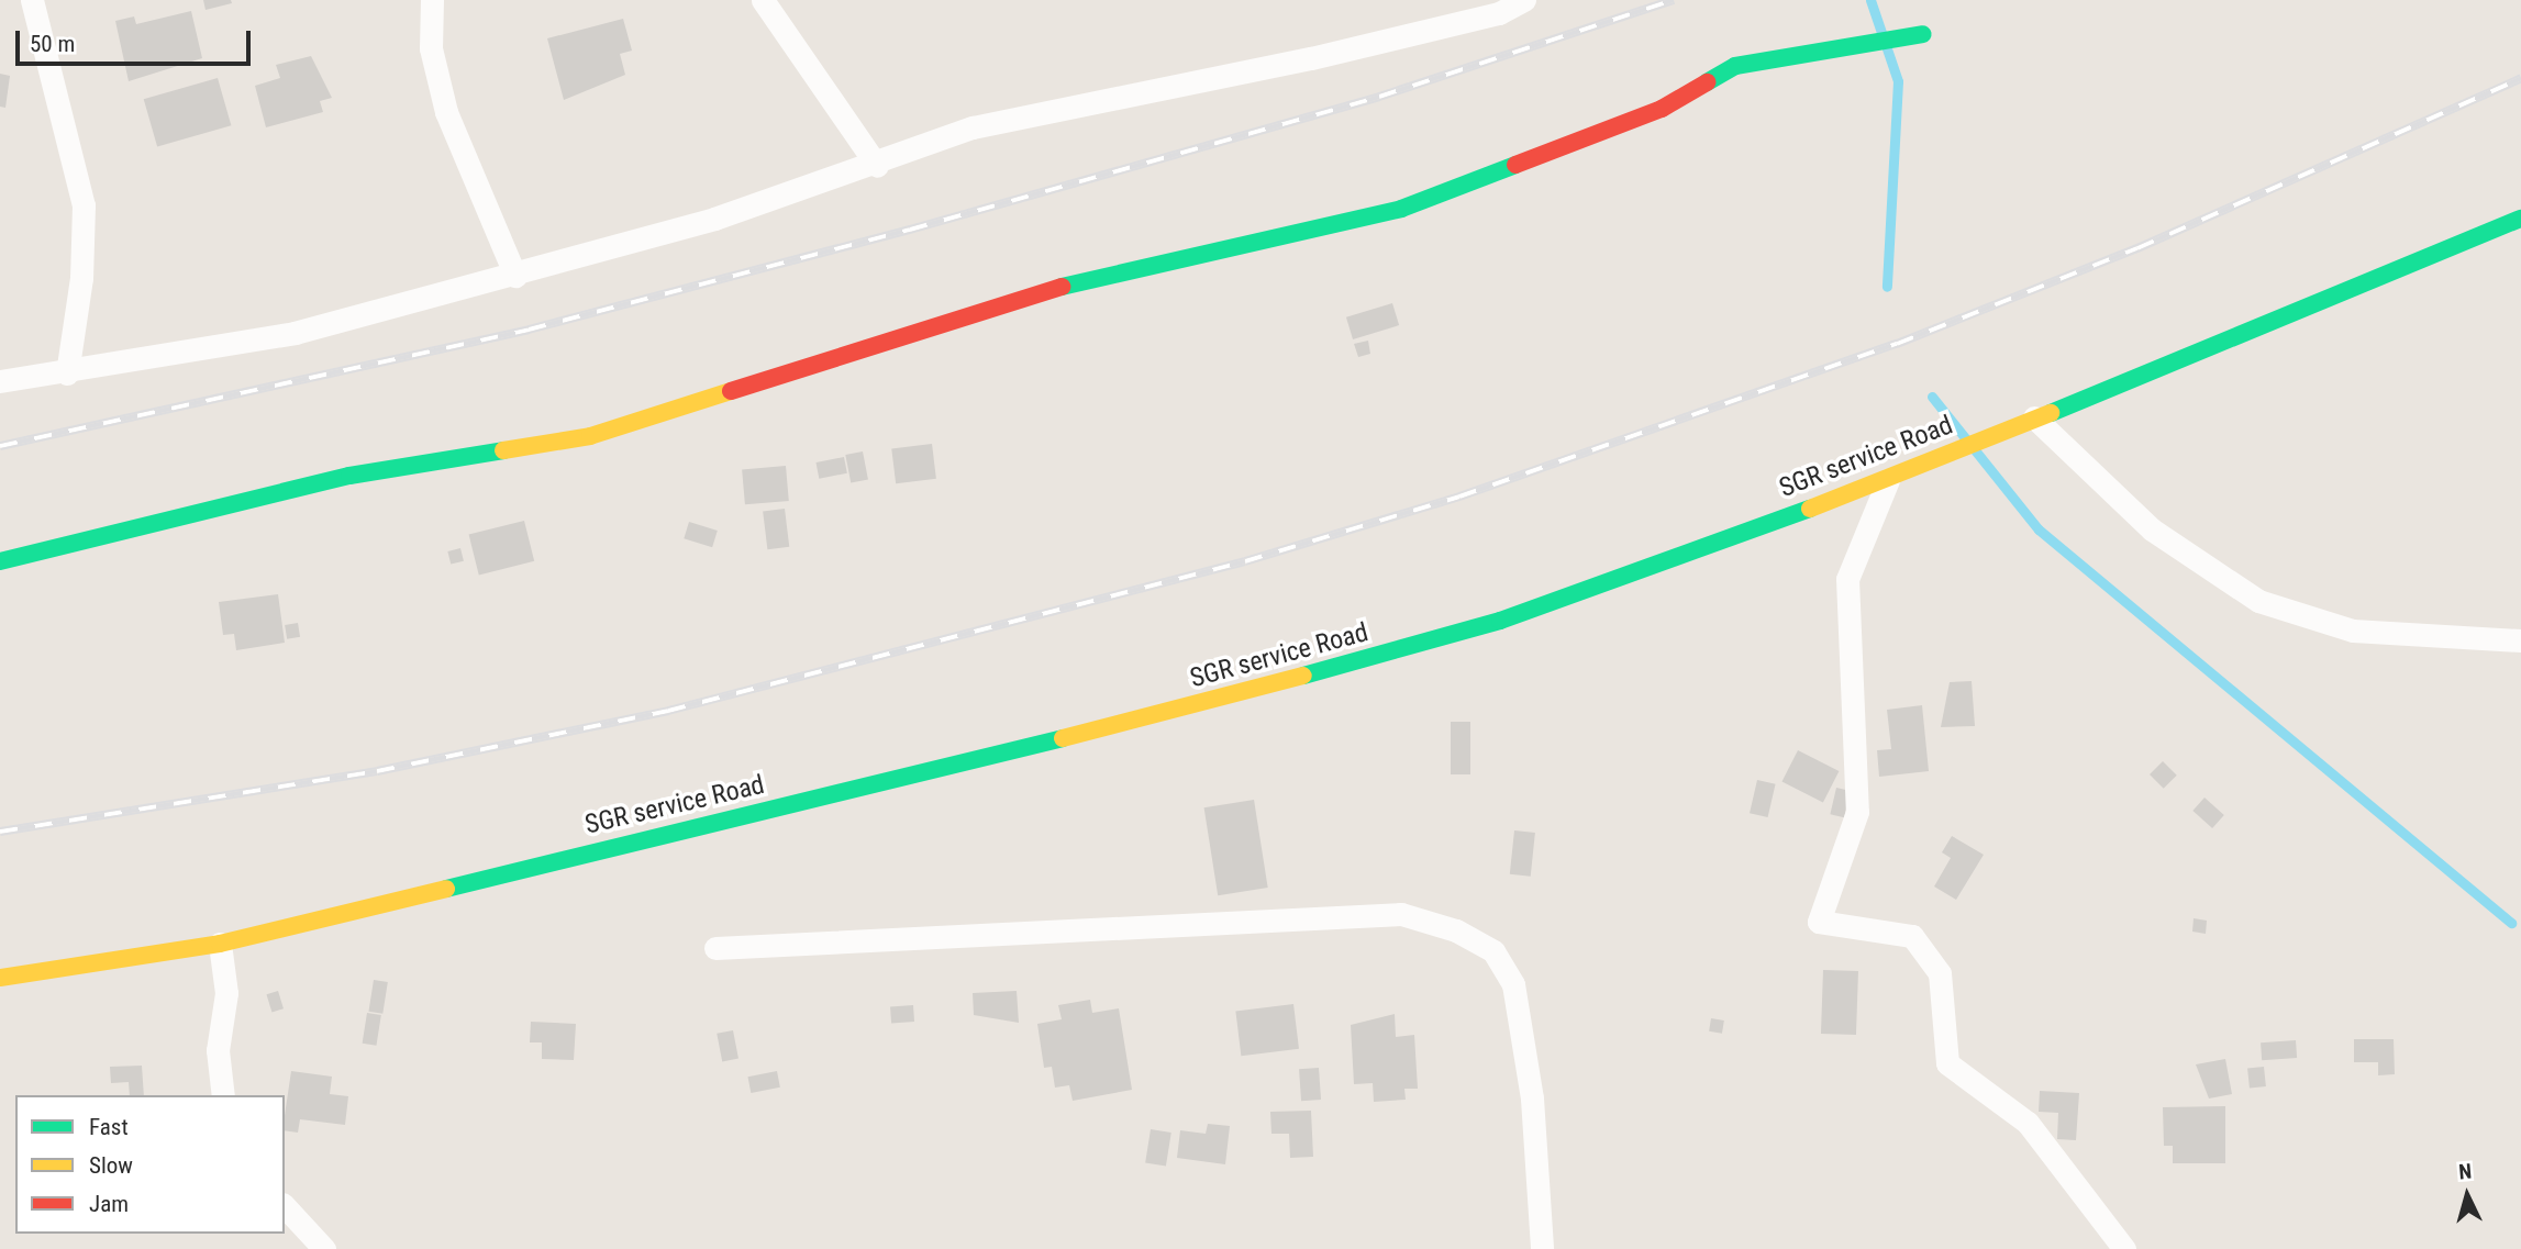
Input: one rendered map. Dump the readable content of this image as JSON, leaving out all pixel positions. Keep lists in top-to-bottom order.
{
  "streets": {
    "street": ["SGR service Road"]
  },
  "legend": ["Fast", "Slow", "Jam"],
  "scale_bar": "50 m",
  "north": "top"
}
